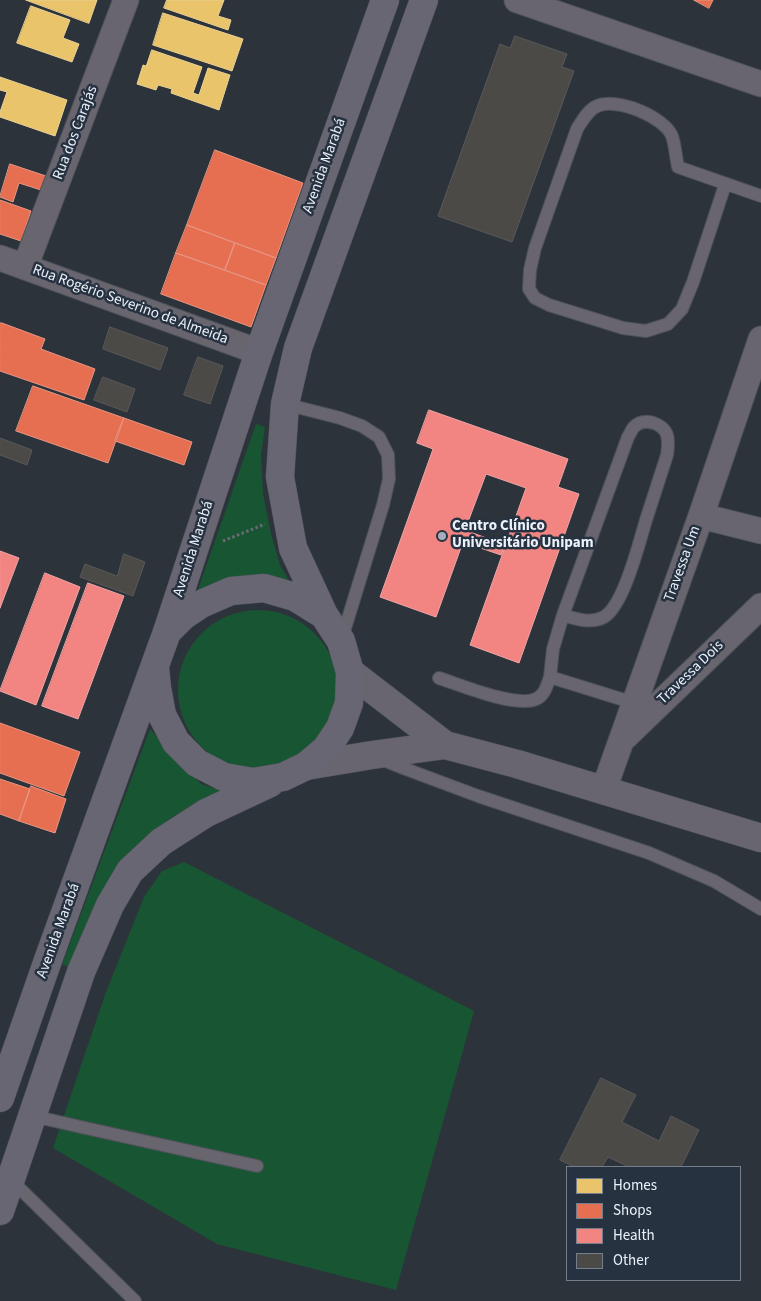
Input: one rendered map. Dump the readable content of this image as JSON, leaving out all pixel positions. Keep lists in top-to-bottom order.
{
  "streets": {
    "main road": ["Avenida Marabá"],
    "street": [
      "Rua dos Carajás",
      "Rua Rogério Severino de Almeida",
      "Travessa Um",
      "Travessa Dois"
    ]
  },
  "crossings": [
    ["Rua dos Carajás", "Rua Rogério Severino de Almeida"],
    ["Avenida Marabá", "Rua Rogério Severino de Almeida"],
    ["Travessa Um", "Travessa Dois"]
  ],
  "places": ["Centro Clínico Universitário Unipam"],
  "legend": [
    "Homes",
    "Shops",
    "Health",
    "Other"
  ]
}
